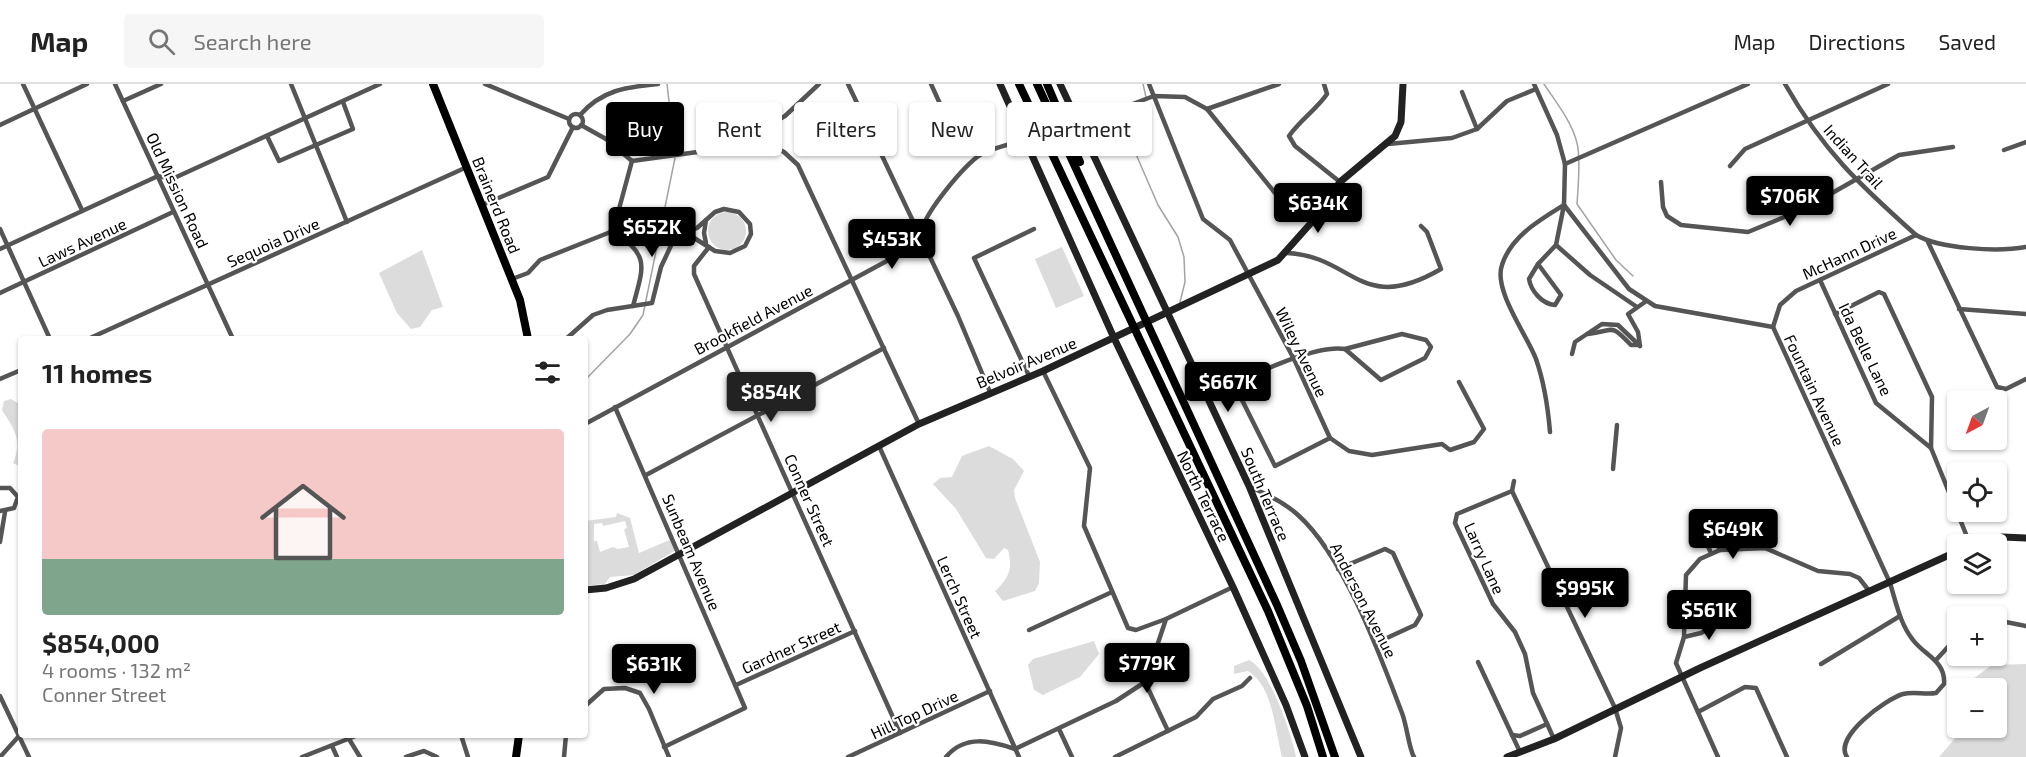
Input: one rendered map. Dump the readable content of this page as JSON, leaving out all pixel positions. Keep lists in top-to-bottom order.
{
  "streets": {
    "main road": ["Brainerd Road"],
    "street": [
      "Indian Trail",
      "Old Mission Road",
      "Laws Avenue",
      "Sequoia Drive",
      "McHann Drive",
      "Brookfield Avenue",
      "Ida Belle Lane",
      "Wiley Avenue",
      "Belvoir Avenue",
      "Fountain Avenue",
      "South Terrace",
      "North Terrace",
      "Conner Street",
      "Sunbeam Avenue",
      "Larry Lane",
      "Lerch Street",
      "Anderson Avenue",
      "Gardner Street",
      "Hill Top Drive"
    ]
  },
  "crossings": [
    ["Indian Trail", "McHann Drive"],
    ["Old Mission Road", "Laws Avenue"],
    ["Old Mission Road", "Sequoia Drive"],
    ["Brainerd Road", "Sequoia Drive"],
    ["McHann Drive", "Ida Belle Lane"],
    ["McHann Drive", "Fountain Avenue"],
    ["Brookfield Avenue", "Conner Street"],
    ["Brookfield Avenue", "Sunbeam Avenue"],
    ["Wiley Avenue", "Belvoir Avenue"],
    ["Belvoir Avenue", "South Terrace"],
    ["Belvoir Avenue", "North Terrace"],
    ["Belvoir Avenue", "Conner Street"],
    ["Belvoir Avenue", "Sunbeam Avenue"],
    ["Belvoir Avenue", "Lerch Street"],
    ["South Terrace", "Anderson Avenue"],
    ["Conner Street", "Gardner Street"],
    ["Conner Street", "Hill Top Drive"],
    ["Sunbeam Avenue", "Gardner Street"],
    ["Lerch Street", "Hill Top Drive"]
  ],
  "north": "bottom left",
  "page": {
    "header": "Map",
    "search": "Search here",
    "nav": ["Map", "Directions", "Saved"],
    "chip": [
      "Buy",
      "Rent",
      "Filters",
      "New",
      "Apartment"
    ],
    "price": [
      "$706K",
      "$634K",
      "$652K",
      "$453K",
      "$667K",
      "$854K",
      "$649K",
      "$995K",
      "$561K",
      "$779K",
      "$631K"
    ],
    "heading": "11 homes",
    "map_buttons": ["+", "−"],
    "list": [
      {
        "name": "$854,000",
        "note": "4 rooms · 132 m² · Conner Street"
      }
    ]
  }
}
